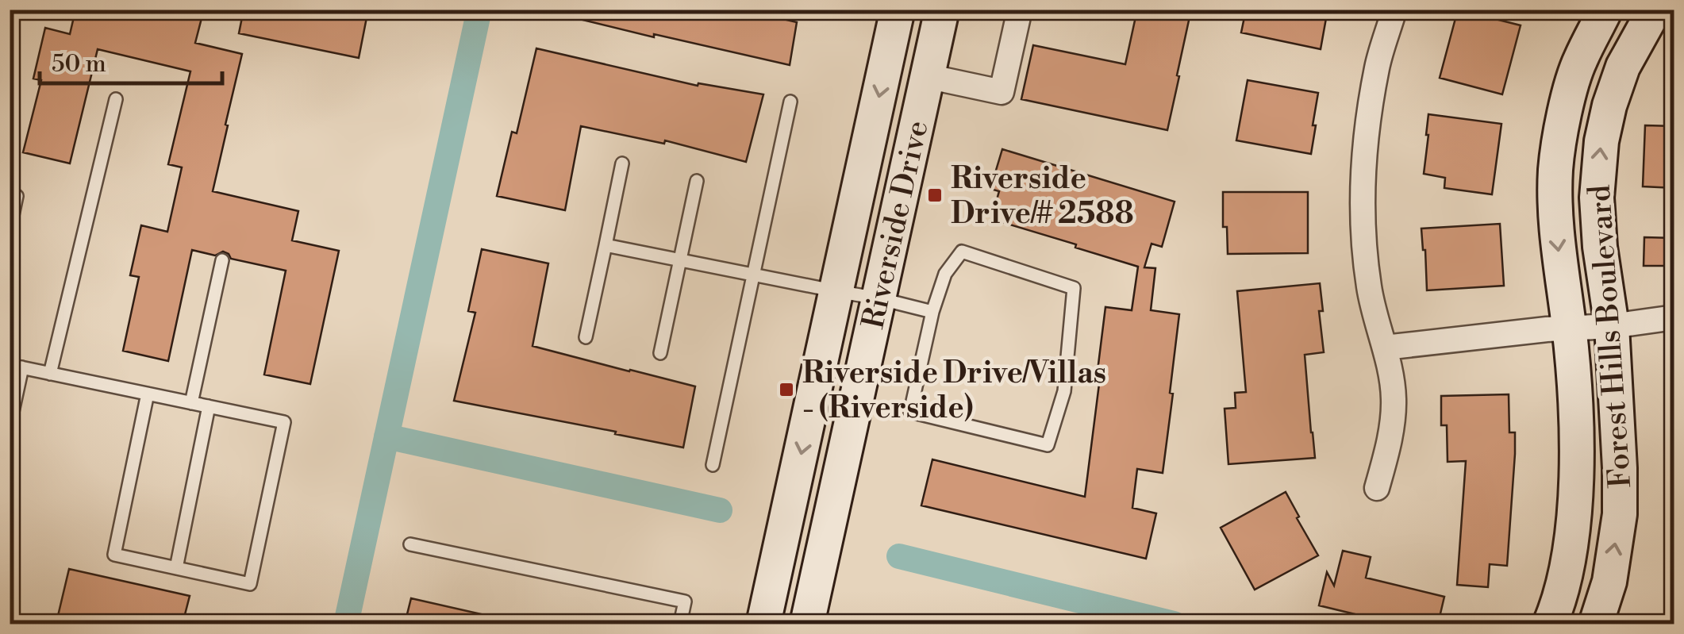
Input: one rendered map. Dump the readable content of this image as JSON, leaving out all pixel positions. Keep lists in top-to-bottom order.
{
  "streets": {
    "street": ["Riverside Drive", "Forest Hills Boulevard"]
  },
  "places": {
    "transit": ["Riverside Drive/# 2588", "Riverside Drive/Villas - (Riverside)"]
  },
  "scale_bar": "50 m"
}
